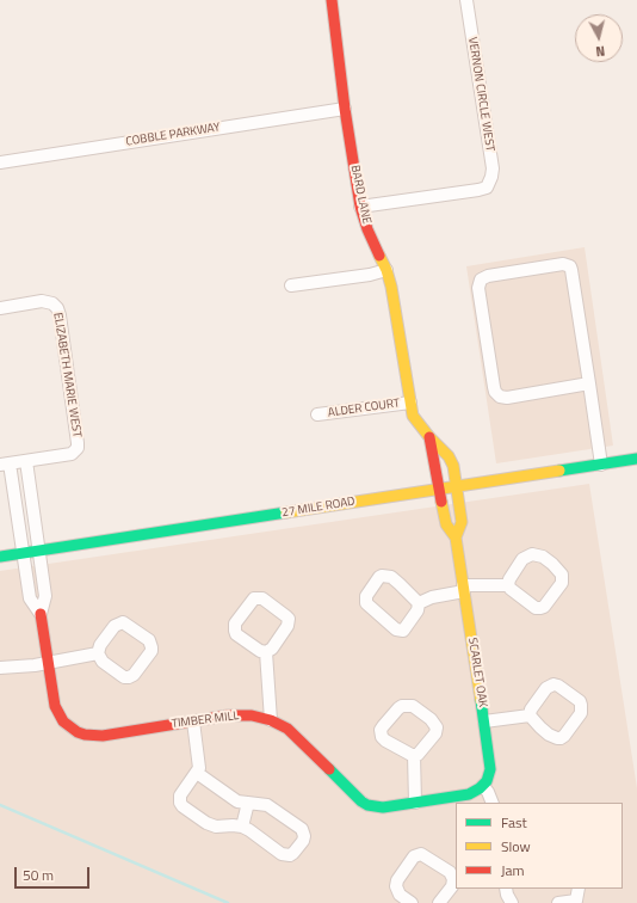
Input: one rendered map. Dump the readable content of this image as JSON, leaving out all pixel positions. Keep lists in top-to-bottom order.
{
  "streets": {
    "street": [
      "VERNON CIRCLE WEST",
      "COBBLE PARKWAY",
      "BARD LANE",
      "ELIZABETH MARIE WEST",
      "ALDER COURT",
      "27 MILE ROAD",
      "SCARLET OAK",
      "TIMBER MILL"
    ]
  },
  "crossings": [
    ["VERNON CIRCLE WEST", "BARD LANE"],
    ["COBBLE PARKWAY", "BARD LANE"],
    ["BARD LANE", "ALDER COURT"],
    ["BARD LANE", "27 MILE ROAD"],
    ["BARD LANE", "SCARLET OAK"],
    ["ELIZABETH MARIE WEST", "TIMBER MILL"],
    ["27 MILE ROAD", "SCARLET OAK"],
    ["27 MILE ROAD", "TIMBER MILL"],
    ["SCARLET OAK", "TIMBER MILL"]
  ],
  "legend": ["Fast", "Slow", "Jam"],
  "scale_bar": "50 m",
  "north": "bottom"
}
